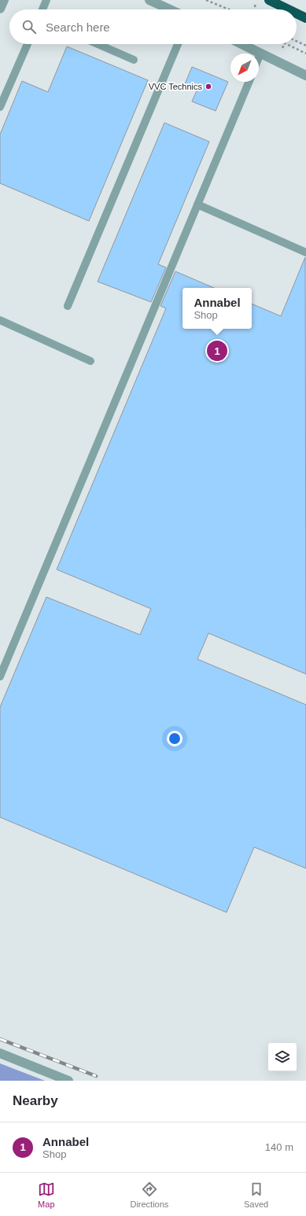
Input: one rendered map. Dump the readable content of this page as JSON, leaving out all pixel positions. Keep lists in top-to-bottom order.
{
  "places": ["VVC Technics"],
  "north": "bottom left",
  "page": {
    "search": "Search here",
    "popup": ["Annabel", "Shop"],
    "pins": "1",
    "heading": "Nearby",
    "list": [
      {
        "mark": "1",
        "name": "Annabel",
        "note": "Shop",
        "value": "140 m"
      }
    ],
    "nav": ["Map", "Directions", "Saved"]
  }
}
